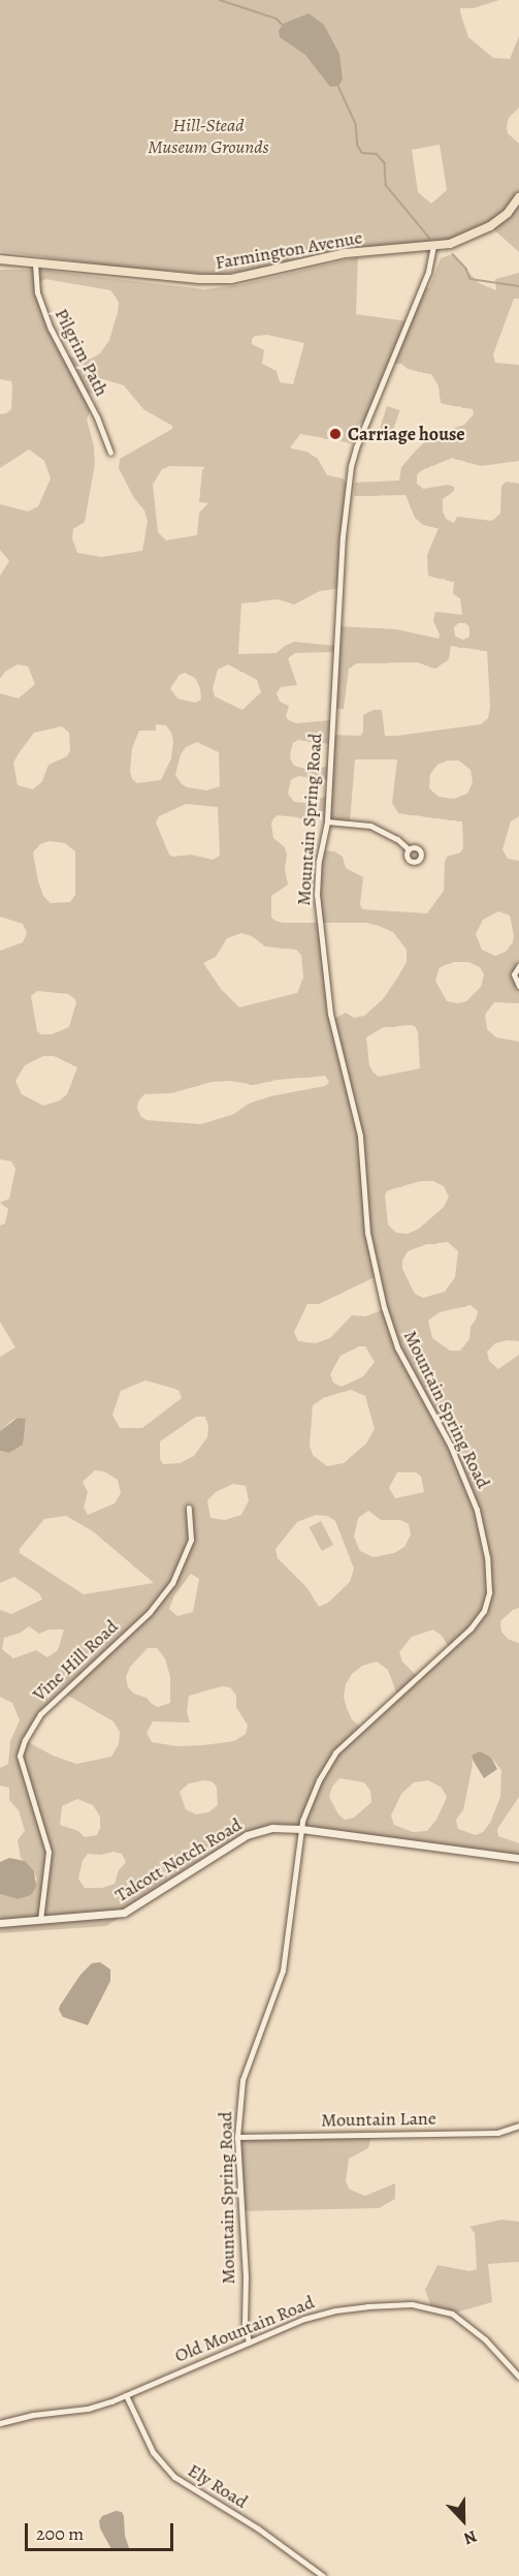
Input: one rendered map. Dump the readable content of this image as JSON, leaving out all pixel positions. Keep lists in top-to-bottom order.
{
  "streets": {
    "main road": ["Farmington Avenue"],
    "street": [
      "Pilgrim Path",
      "Mountain Spring Road",
      "Vine Hill Road",
      "Talcott Notch Road",
      "Mountain Lane",
      "Old Mountain Road",
      "Ely Road"
    ]
  },
  "crossings": [
    ["Farmington Avenue", "Pilgrim Path"],
    ["Farmington Avenue", "Mountain Spring Road"],
    ["Mountain Spring Road", "Talcott Notch Road"],
    ["Mountain Spring Road", "Mountain Lane"],
    ["Mountain Spring Road", "Old Mountain Road"],
    ["Vine Hill Road", "Talcott Notch Road"],
    ["Old Mountain Road", "Ely Road"]
  ],
  "parks": ["Hill-Stead Museum Grounds"],
  "places": ["Carriage house"],
  "scale_bar": "200 m",
  "north": "bottom"
}
